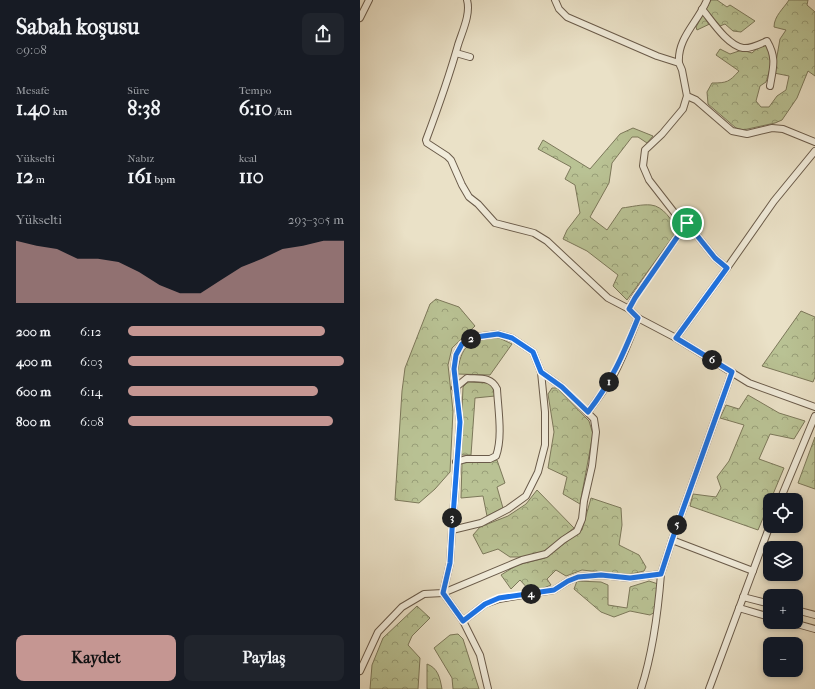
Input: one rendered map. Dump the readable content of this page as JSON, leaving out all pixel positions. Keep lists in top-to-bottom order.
{
  "page": {
    "heading": ["Sabah koşusu", "09:08"],
    "stats": [
      ["Mesafe", "1.40 km"],
      ["Süre", "8:38"],
      ["Tempo", "6:10 /km"],
      ["Yükselti", "12 m"],
      ["Nabız", "161 bpm"],
      ["kcal", "110"]
    ],
    "chart": ["Yükselti", "293–305 m"],
    "list": [
      {
        "name": "200 m",
        "note": "6:12"
      },
      {
        "name": "400 m",
        "note": "6:03"
      },
      {
        "name": "600 m",
        "note": "6:14"
      },
      {
        "name": "800 m",
        "note": "6:08"
      }
    ],
    "pins": [
      "2",
      "6",
      "1",
      "3",
      "5",
      "4"
    ],
    "map_buttons": ["+", "−"],
    "buttons": ["Kaydet", "Paylaş"]
  }
}
